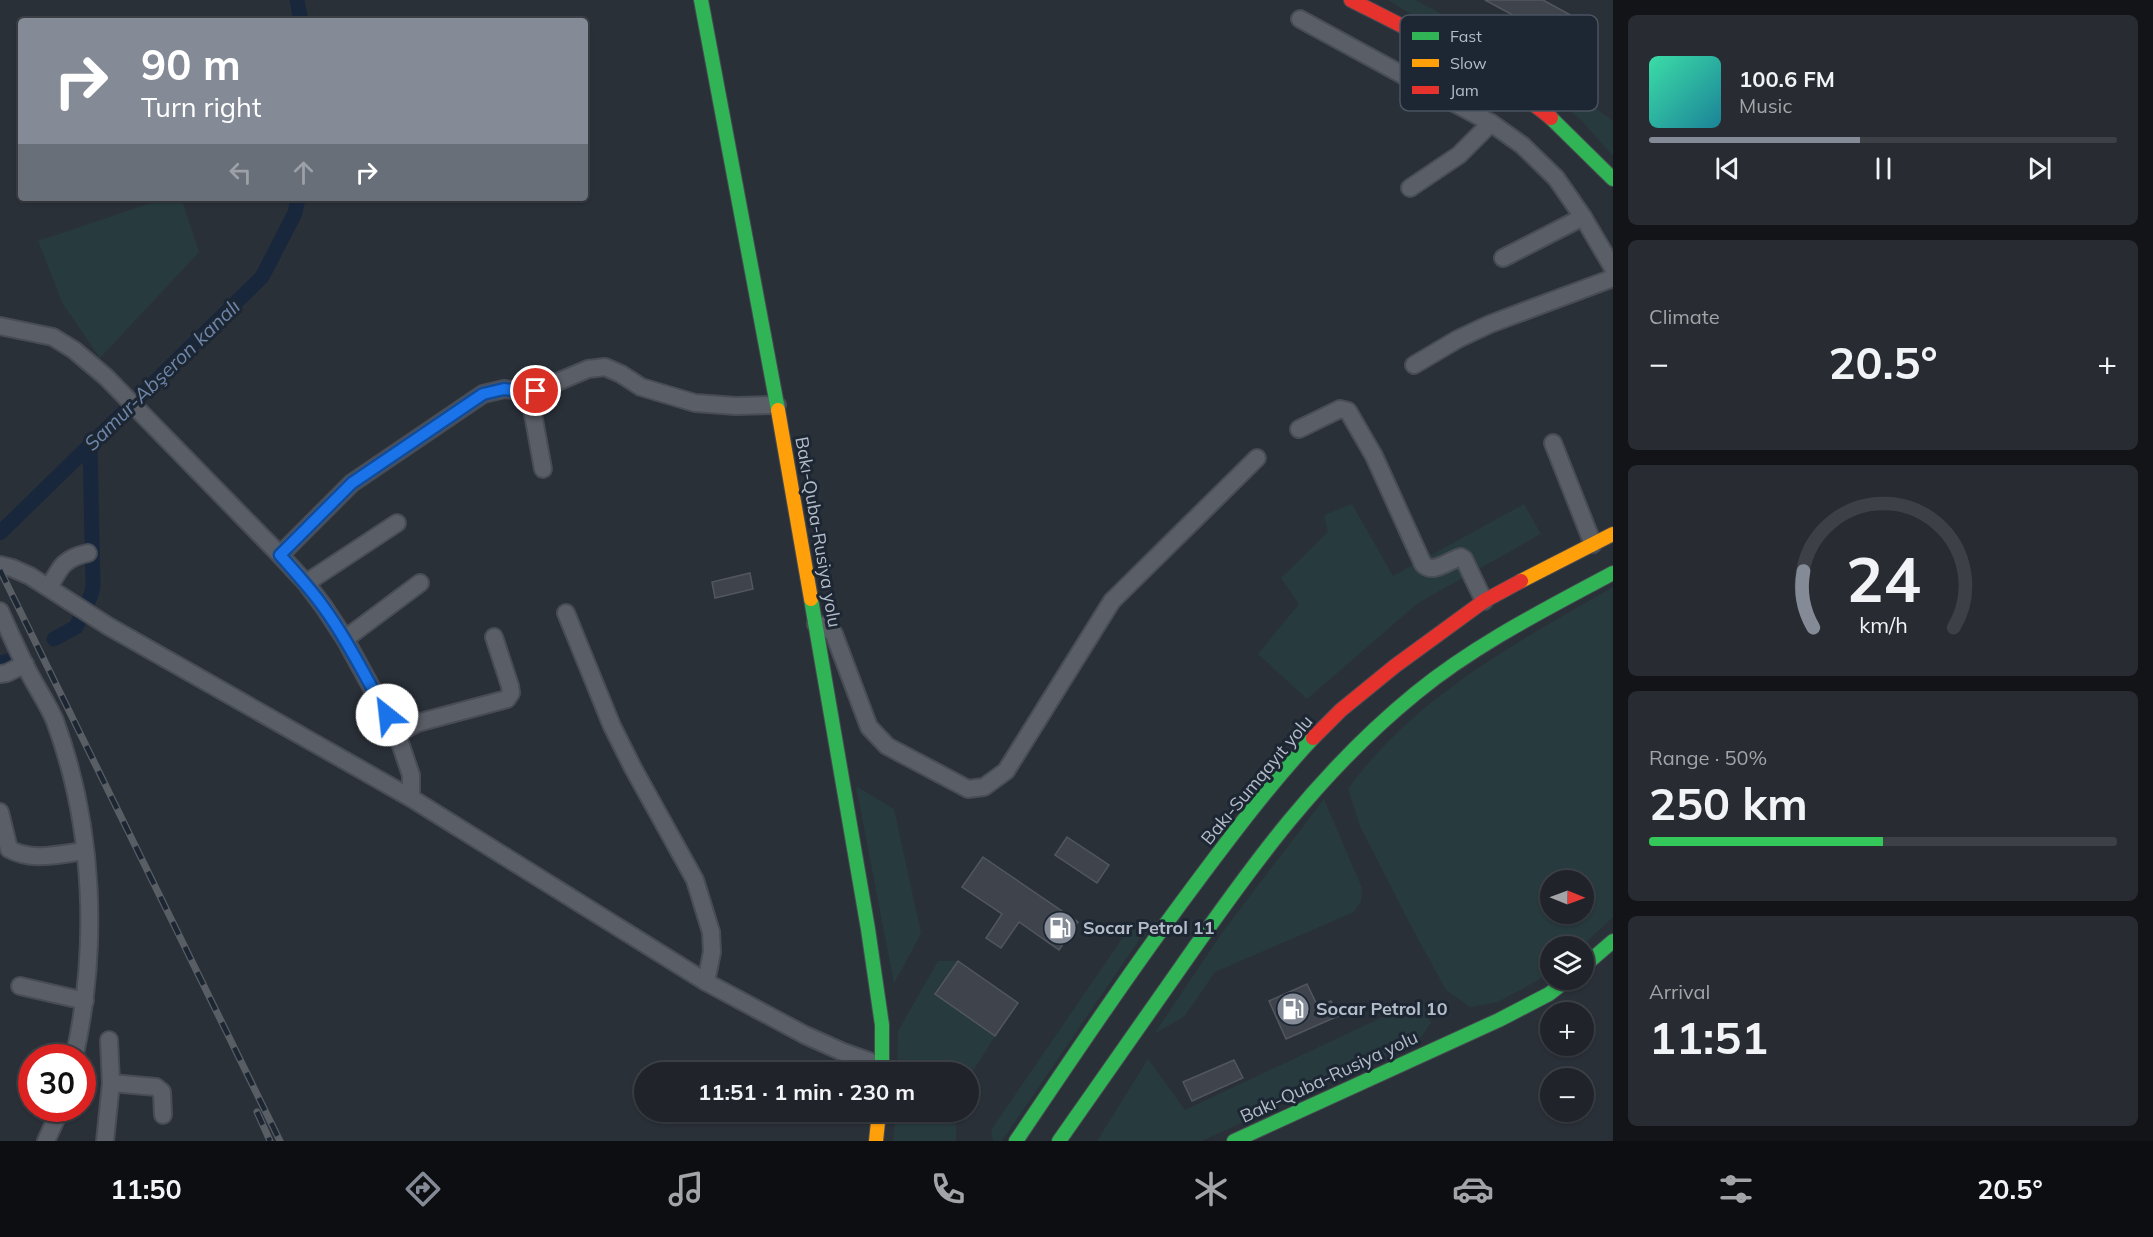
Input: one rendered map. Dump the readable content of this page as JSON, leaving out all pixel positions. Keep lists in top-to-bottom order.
{
  "streets": {
    "highway": ["Bakı-Quba-Rusiya yolu", "Bakı-Sumqayıt yolu"]
  },
  "water": ["Samur-Abşeron kanalı"],
  "places": {
    "fuel station": ["Socar Petrol 11", "Socar Petrol 10"]
  },
  "legend": ["Fast", "Slow", "Jam"],
  "north": "right",
  "page": {
    "turn": ["90 m", "Turn right"],
    "song": ["100.6 FM", "Music"],
    "tile": [
      "Climate",
      ["Range · 50%", "250 km"],
      ["Arrival", "11:51"]
    ],
    "heat": ["−", "20.5°", "+"],
    "map_buttons": ["+", "−"],
    "limit": "30",
    "trip": "11:51 · 1 min · 230 m",
    "tabs": ["11:50", "20.5°"],
    "gauge": ["24", "km/h"]
  }
}
